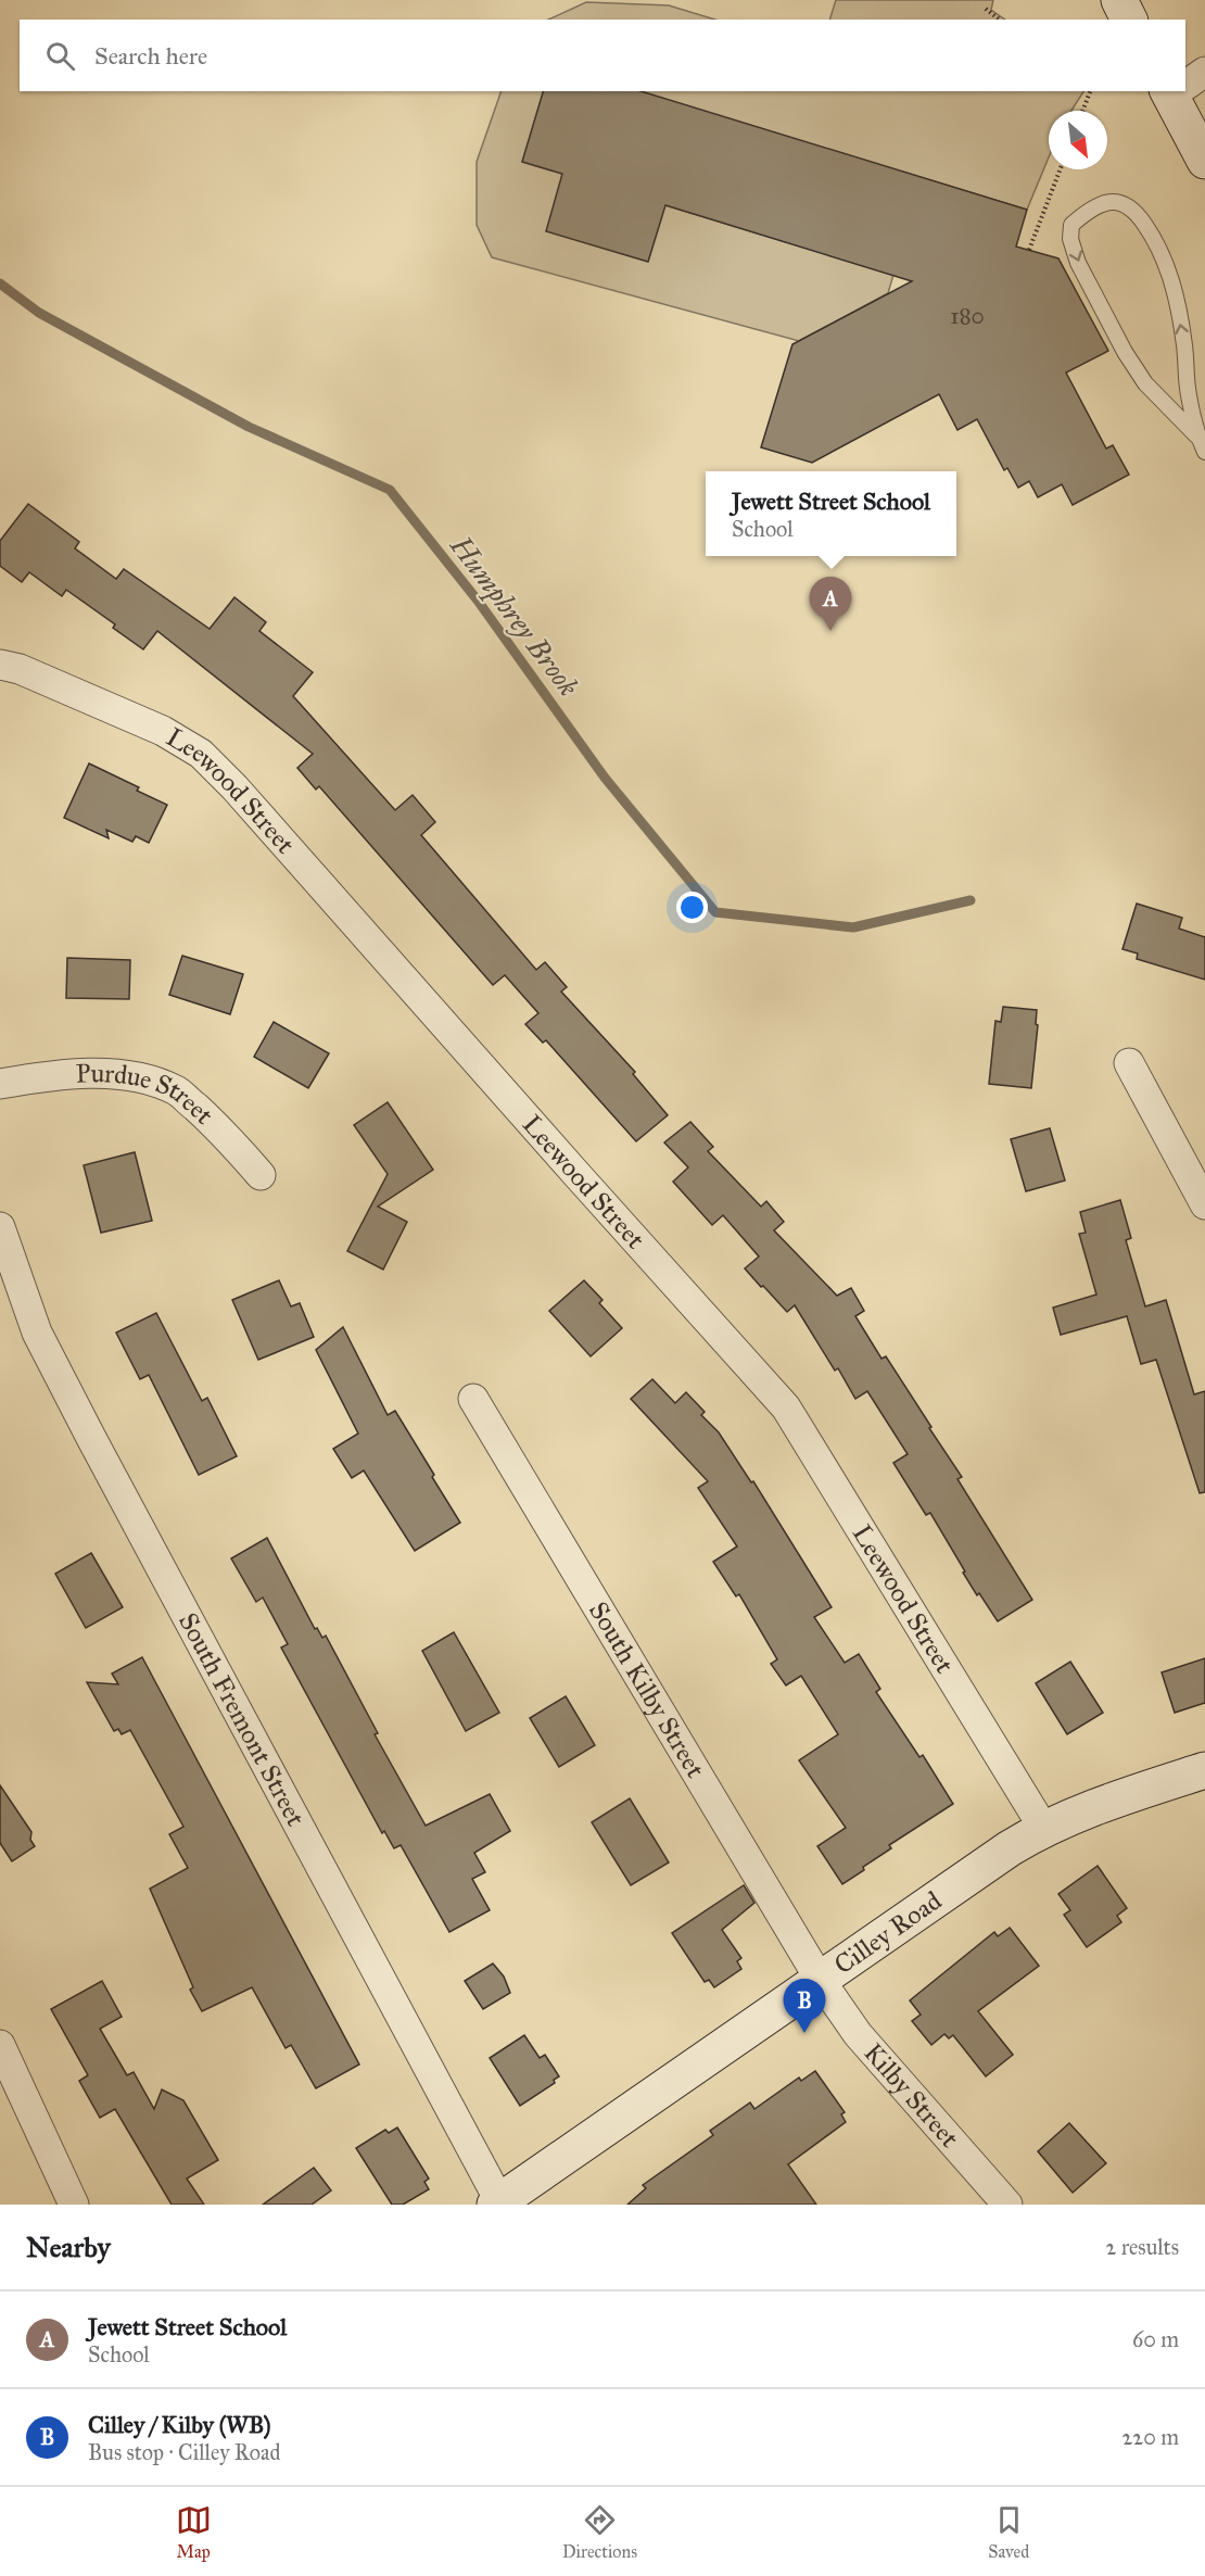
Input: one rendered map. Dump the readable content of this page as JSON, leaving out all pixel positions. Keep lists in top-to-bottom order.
{
  "streets": {
    "street": [
      "Leewood Street",
      "Purdue Street",
      "South Kilby Street",
      "South Fremont Street",
      "Cilley Road",
      "Kilby Street"
    ]
  },
  "crossings": [
    ["Leewood Street", "Cilley Road"],
    ["South Kilby Street", "Cilley Road"],
    ["South Kilby Street", "Kilby Street"],
    ["South Fremont Street", "Cilley Road"],
    ["Cilley Road", "Kilby Street"]
  ],
  "water": ["Humphrey Brook"],
  "house_numbers": ["180"],
  "north": "bottom right",
  "page": {
    "search": "Search here",
    "popup": ["Jewett Street School", "School"],
    "pins": ["A", "B"],
    "heading": ["Nearby", "2 results"],
    "list": [
      {
        "mark": "A",
        "name": "Jewett Street School",
        "note": "School",
        "value": "60 m"
      },
      {
        "mark": "B",
        "name": "Cilley / Kilby (WB)",
        "note": "Bus stop · Cilley Road",
        "value": "220 m"
      }
    ],
    "nav": ["Map", "Directions", "Saved"]
  }
}
